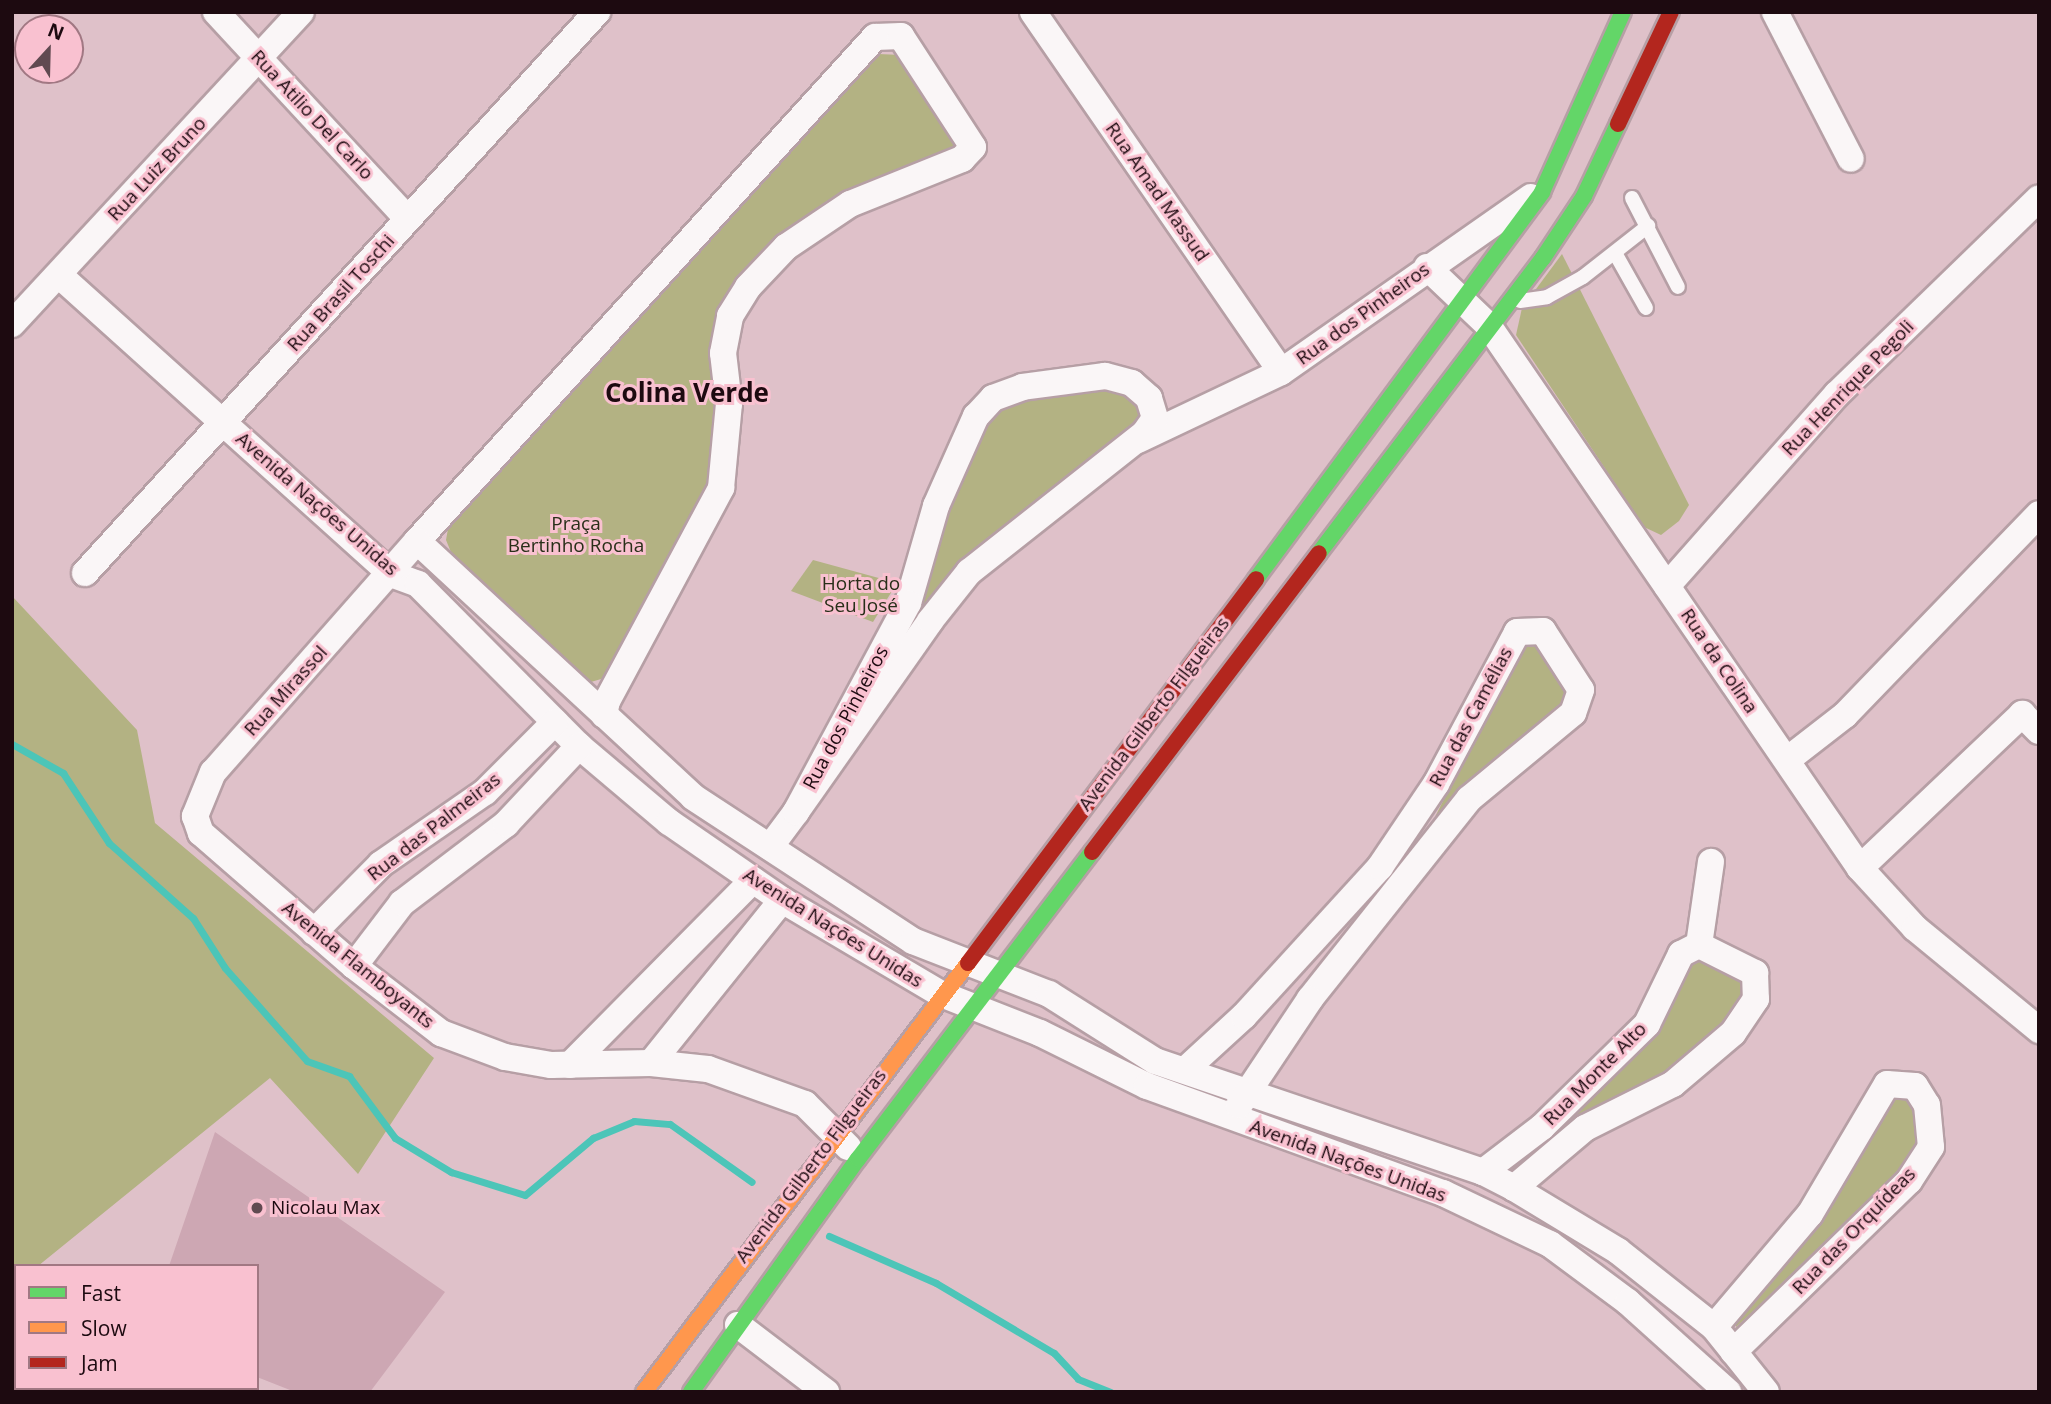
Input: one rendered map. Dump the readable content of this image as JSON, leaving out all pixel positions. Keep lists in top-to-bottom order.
{
  "streets": {
    "main road": ["Avenida Gilberto Filgueiras"],
    "street": [
      "Rua Atilio Del Carlo",
      "Rua Luiz Bruno",
      "Rua Amad Massud",
      "Rua Brasil Toschi",
      "Rua dos Pinheiros",
      "Rua Henrique Pegoli",
      "Avenida Nações Unidas",
      "Rua da Colina",
      "Rua Mirassol",
      "Rua das Camélias",
      "Rua das Palmeiras",
      "Avenida Flamboyants",
      "Rua Monte Alto",
      "Rua das Orquídeas"
    ]
  },
  "crossings": [
    ["Rua Atilio Del Carlo", "Rua Luiz Bruno"],
    ["Rua Atilio Del Carlo", "Rua Brasil Toschi"],
    ["Rua Luiz Bruno", "Avenida Nações Unidas"],
    ["Rua Amad Massud", "Rua dos Pinheiros"],
    ["Rua Brasil Toschi", "Avenida Nações Unidas"],
    ["Rua dos Pinheiros", "Avenida Nações Unidas"],
    ["Rua dos Pinheiros", "Rua da Colina"],
    ["Rua dos Pinheiros", "Avenida Gilberto Filgueiras"],
    ["Rua Henrique Pegoli", "Rua da Colina"],
    ["Avenida Nações Unidas", "Rua Mirassol"],
    ["Avenida Nações Unidas", "Avenida Gilberto Filgueiras"],
    ["Avenida Nações Unidas", "Rua das Camélias"],
    ["Avenida Nações Unidas", "Rua das Palmeiras"],
    ["Avenida Nações Unidas", "Rua Monte Alto"],
    ["Avenida Nações Unidas", "Rua das Orquídeas"],
    ["Rua da Colina", "Avenida Gilberto Filgueiras"],
    ["Rua Mirassol", "Avenida Flamboyants"],
    ["Avenida Gilberto Filgueiras", "Avenida Flamboyants"],
    ["Rua das Palmeiras", "Avenida Flamboyants"]
  ],
  "districts": ["Colina Verde"],
  "parks": ["Praça Bertinho Rocha", "Horta do Seu José"],
  "places": ["Nicolau Max"],
  "legend": ["Fast", "Slow", "Jam"],
  "north": "top"
}
